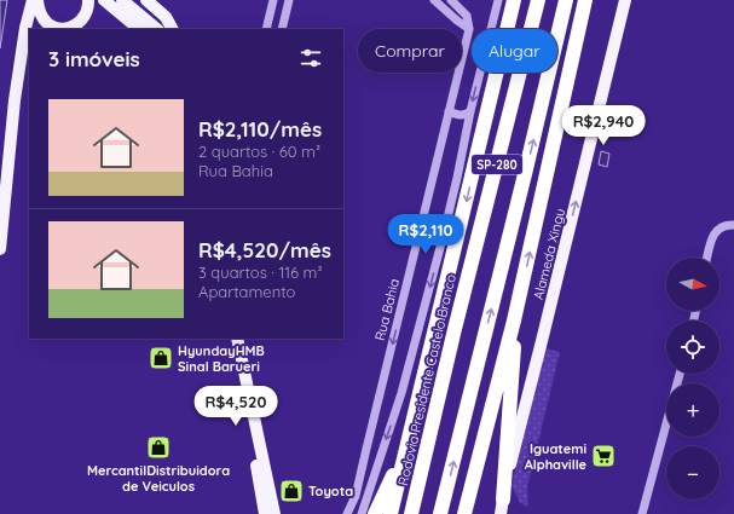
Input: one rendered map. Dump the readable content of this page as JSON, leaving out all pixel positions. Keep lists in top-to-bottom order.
{
  "streets": {
    "highway": ["SP-280", "Rodovia Presidente Castelo Branco"],
    "main road": ["Alameda Xingu"],
    "street": ["Rua Bahia"]
  },
  "one_way": ["Alameda Xingu"],
  "places": {
    "shop": ["HyundayHMB Sinal Barueri", "MercantilDistribuidora de Veiculos", "Toyota"],
    "supermarket": ["Iguatemi Alphaville"]
  },
  "north": "right",
  "page": {
    "chip": ["Comprar", "Alugar"],
    "heading": "3 imóveis",
    "list": [
      {
        "name": "R$2,110/mês",
        "note": "2 quartos · 60 m² · Rua Bahia"
      },
      {
        "name": "R$4,520/mês",
        "note": "3 quartos · 116 m² · Apartamento"
      }
    ],
    "price": ["R$2,940", "R$2,110", "R$4,520"],
    "map_buttons": ["+", "−"]
  }
}
